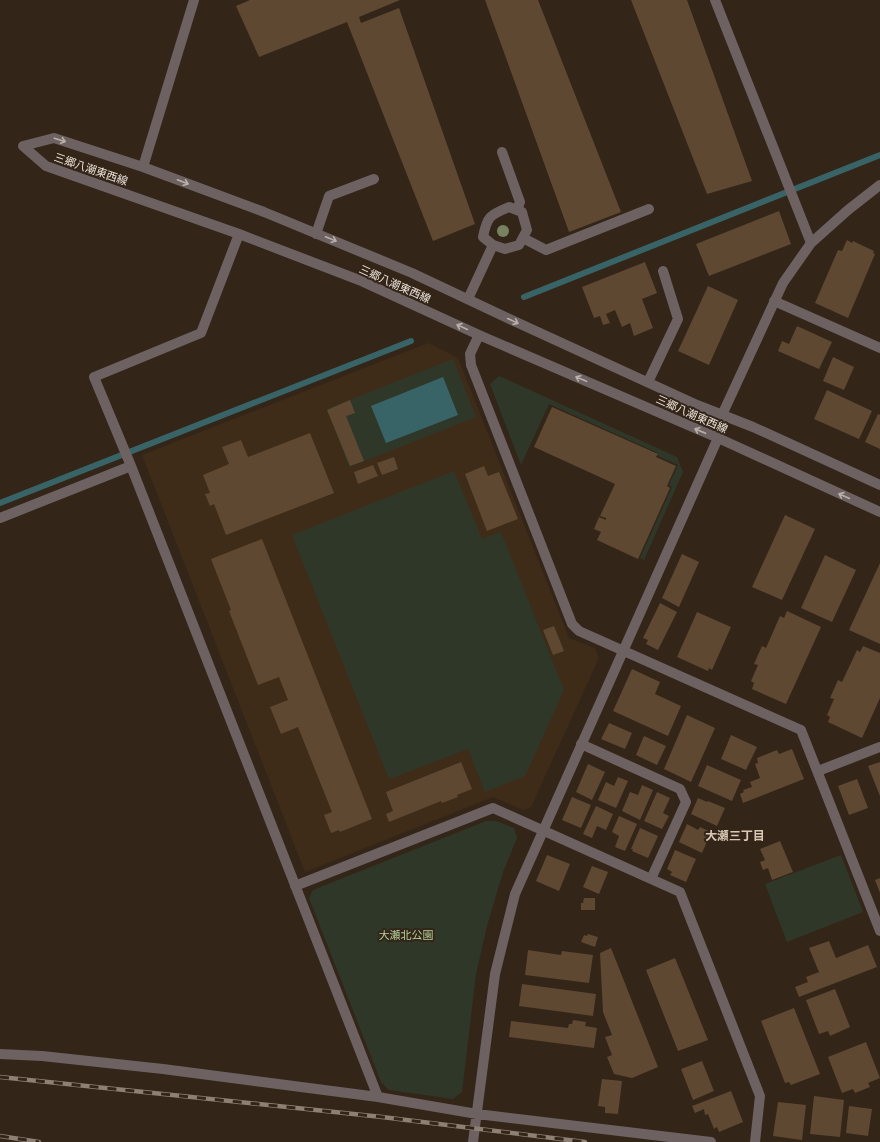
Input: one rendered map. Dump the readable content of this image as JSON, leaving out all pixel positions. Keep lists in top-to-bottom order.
{
  "streets": {
    "street": ["三郷八潮東西線"]
  },
  "districts": ["大瀬三丁目"],
  "parks": ["大瀬北公園"]
}
